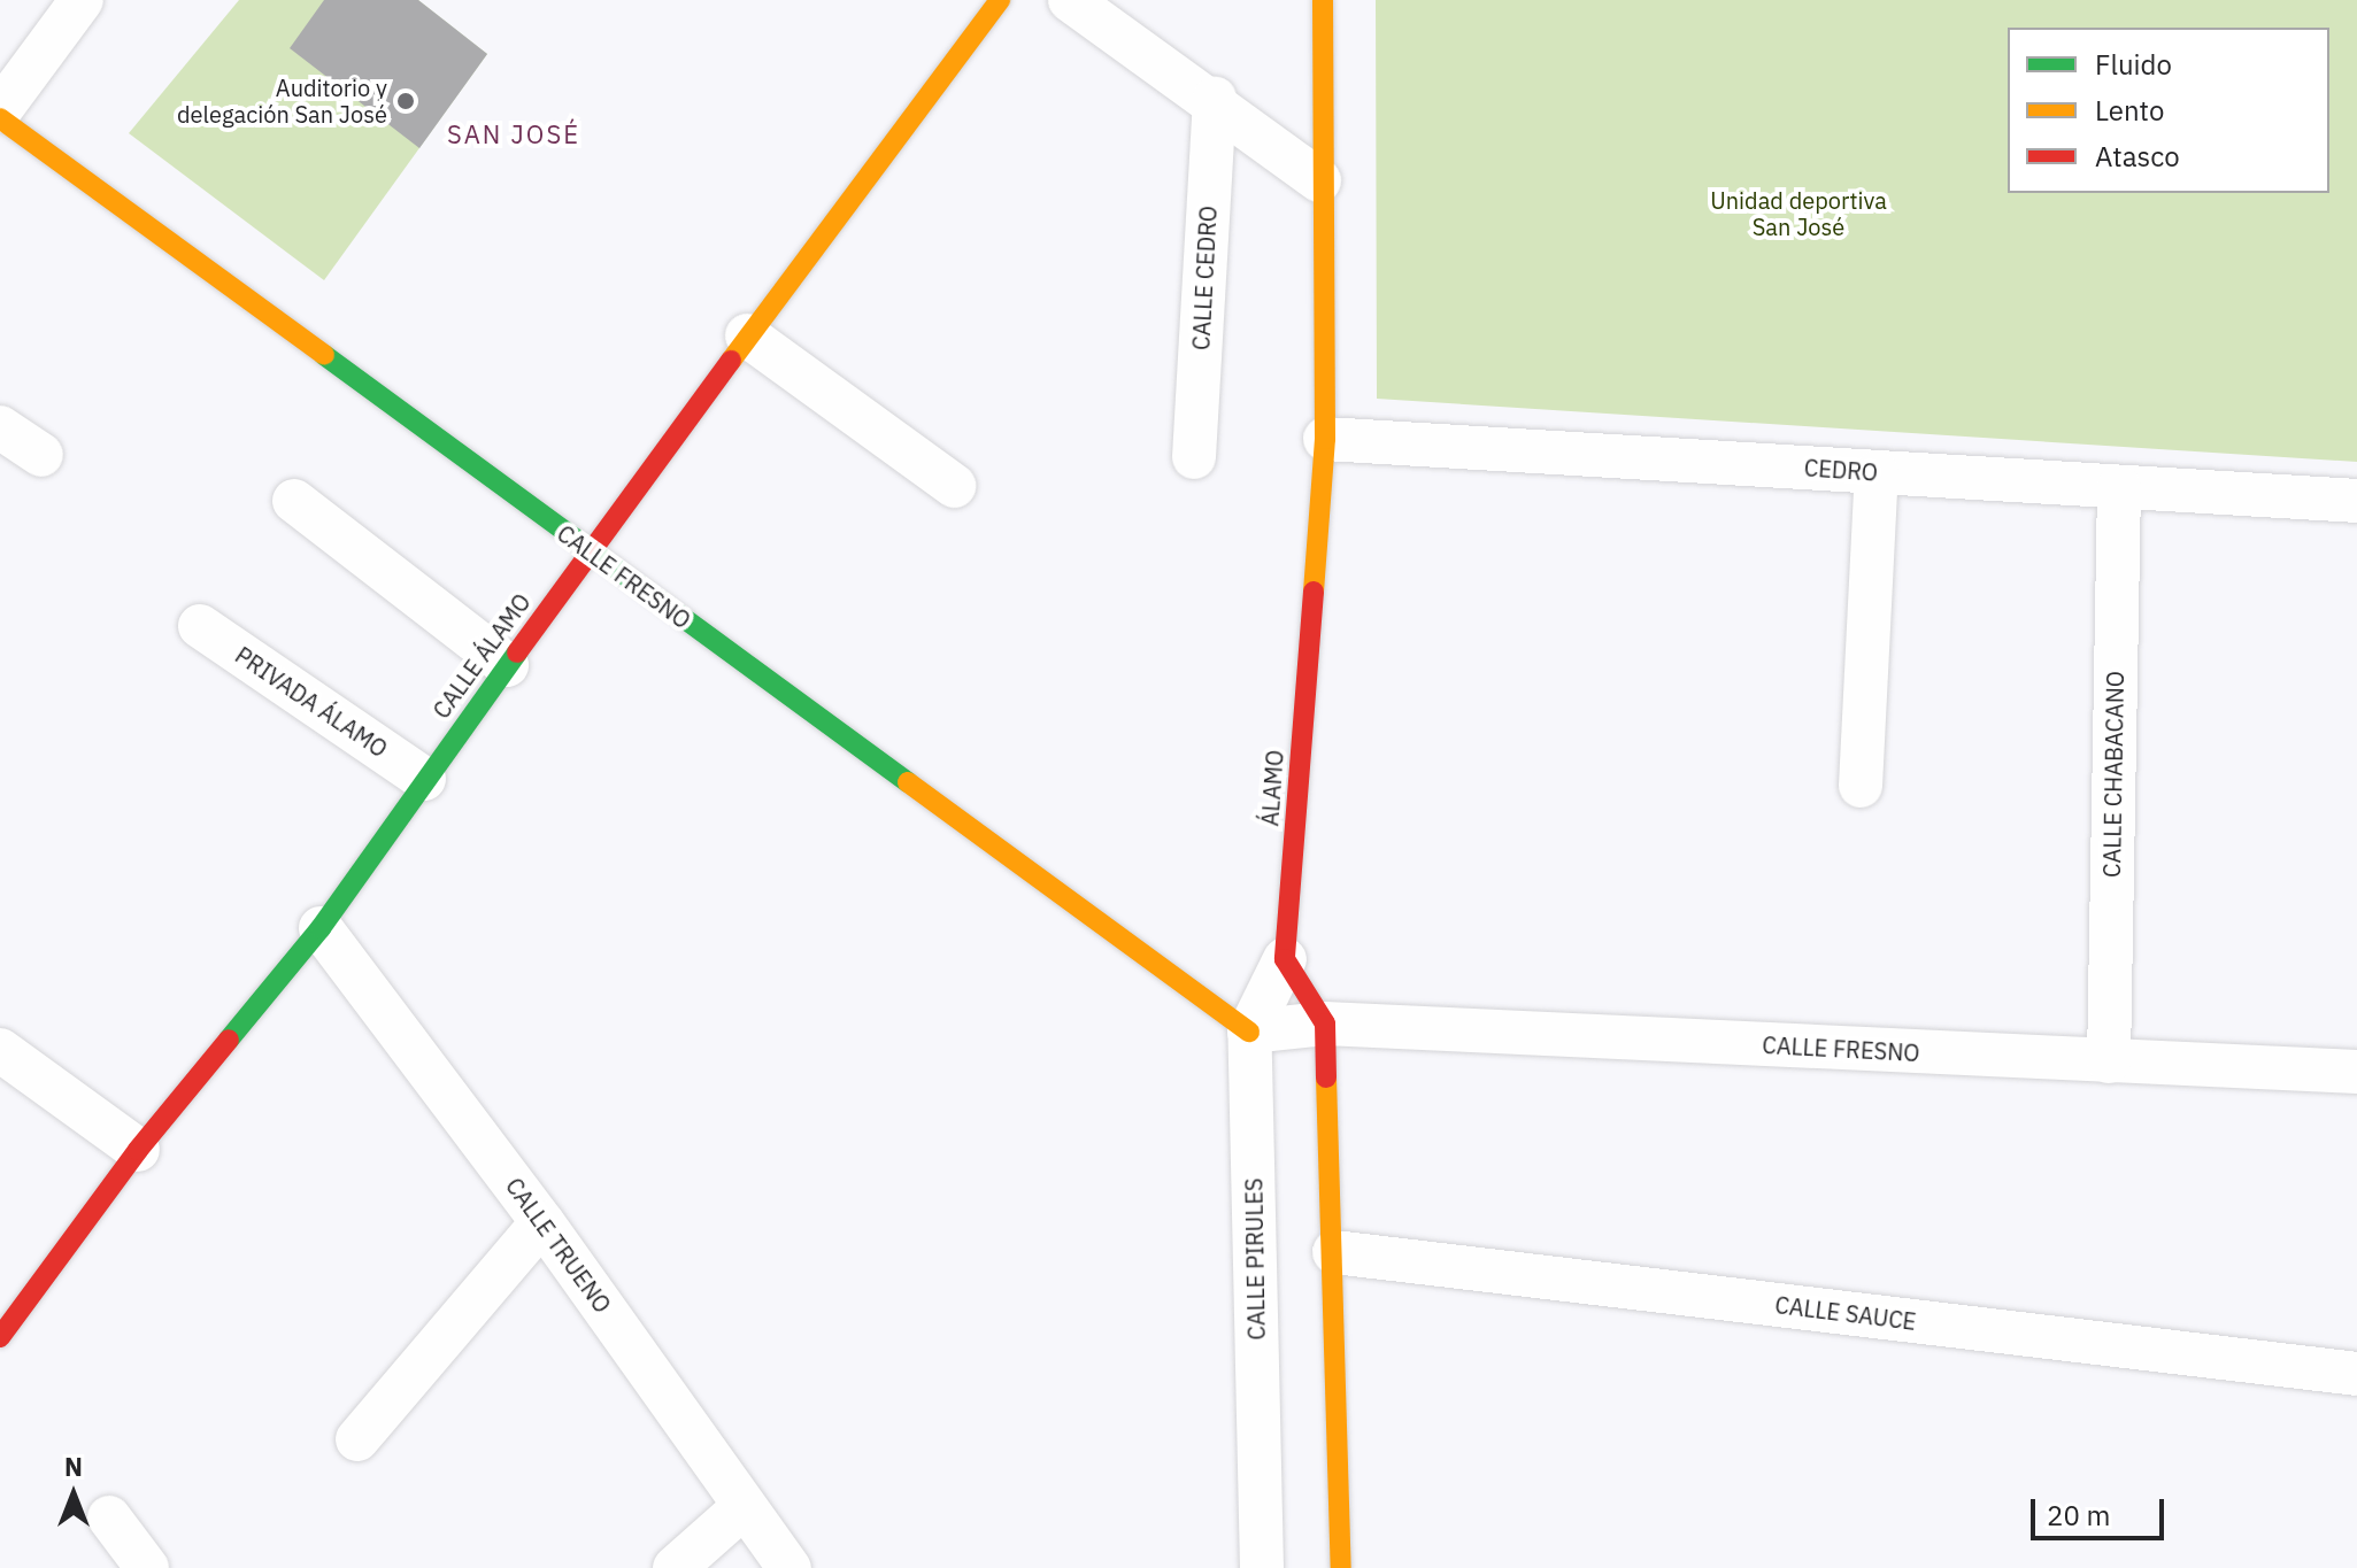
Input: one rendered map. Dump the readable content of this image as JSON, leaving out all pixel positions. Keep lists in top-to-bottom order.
{
  "streets": {
    "street": [
      "CALLE CEDRO",
      "CEDRO",
      "CALLE FRESNO",
      "CALLE ÁLAMO",
      "PRIVADA ÁLAMO",
      "CALLE CHABACANO",
      "ÁLAMO",
      "CALLE TRUENO",
      "CALLE PIRULES",
      "CALLE SAUCE"
    ]
  },
  "crossings": [
    ["CEDRO", "CALLE CHABACANO"],
    ["CEDRO", "ÁLAMO"],
    ["CALLE FRESNO", "CALLE ÁLAMO"],
    ["CALLE FRESNO", "CALLE CHABACANO"],
    ["CALLE FRESNO", "CALLE PIRULES"],
    ["CALLE ÁLAMO", "PRIVADA ÁLAMO"],
    ["CALLE ÁLAMO", "CALLE TRUENO"],
    ["ÁLAMO", "CALLE PIRULES"]
  ],
  "districts": ["SAN JOSÉ"],
  "parks": ["Unidad deportiva San José"],
  "places": ["Auditorio y delegación San José"],
  "legend": ["Fluido", "Lento", "Atasco"],
  "scale_bar": "20 m",
  "north": "top"
}
